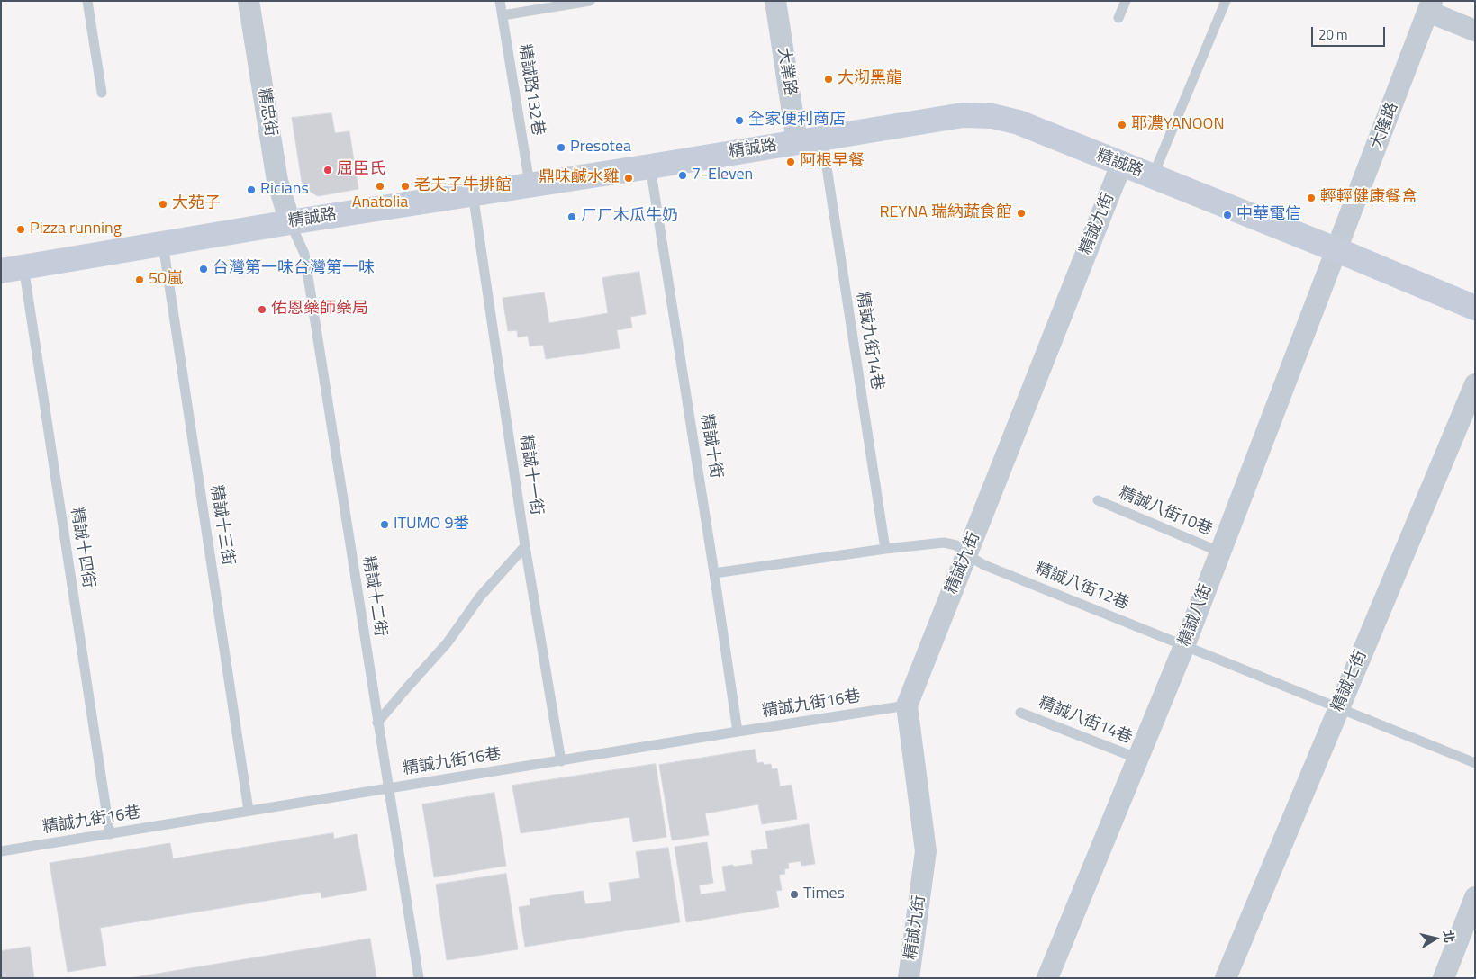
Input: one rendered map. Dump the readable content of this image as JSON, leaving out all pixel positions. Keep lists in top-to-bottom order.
{
  "streets": {
    "street": [
      "大業路",
      "精忠街",
      "大隆路",
      "精誠路",
      "精誠九街",
      "精誠八街",
      "精誠七街"
    ],
    "lane": [
      "精誠路132巷",
      "精誠九街14巷",
      "精誠十街",
      "精誠十一街",
      "精誠八街10巷",
      "精誠十三街",
      "精誠十四街",
      "精誠八街12巷",
      "精誠十二街",
      "精誠九街16巷",
      "精誠八街14巷"
    ]
  },
  "crossings": [
    ["大業路", "精誠路"],
    ["精誠路132巷", "精誠路"],
    ["精忠街", "精誠路"],
    ["精忠街", "精誠十二街"],
    ["大隆路", "精誠路"],
    ["大隆路", "精誠八街"],
    ["精誠路", "精誠九街"],
    ["精誠路", "精誠九街14巷"],
    ["精誠路", "精誠十街"],
    ["精誠路", "精誠十一街"],
    ["精誠路", "精誠十三街"],
    ["精誠路", "精誠十四街"],
    ["精誠路", "精誠十二街"],
    ["精誠路", "精誠八街"],
    ["精誠九街", "精誠八街12巷"],
    ["精誠九街", "精誠九街16巷"],
    ["精誠十街", "精誠九街16巷"],
    ["精誠十一街", "精誠九街16巷"],
    ["精誠八街10巷", "精誠八街"],
    ["精誠十三街", "精誠九街16巷"],
    ["精誠十四街", "精誠九街16巷"],
    ["精誠八街12巷", "精誠八街"],
    ["精誠八街12巷", "精誠七街"],
    ["精誠十二街", "精誠九街16巷"],
    ["精誠八街", "精誠八街14巷"]
  ],
  "places": [
    "大沏黑龍",
    "全家便利商店",
    "耶濃YANOON",
    "Presotea",
    "阿根早餐",
    "屈臣氏",
    "7-Eleven",
    "鼎味鹹水雞",
    "Anatolia",
    "老夫子牛排館",
    "Ricians",
    "輕輕健康餐盒",
    "大苑子",
    "REYNA 瑞納蔬食館",
    "中華電信",
    "ㄏㄏ木瓜牛奶",
    "Pizza running",
    "台灣第一味台灣第一味",
    "50嵐",
    "佑恩藥師藥局",
    "ITUMO 9番",
    "Times"
  ],
  "scale_bar": "20 m",
  "north": "right"
}
